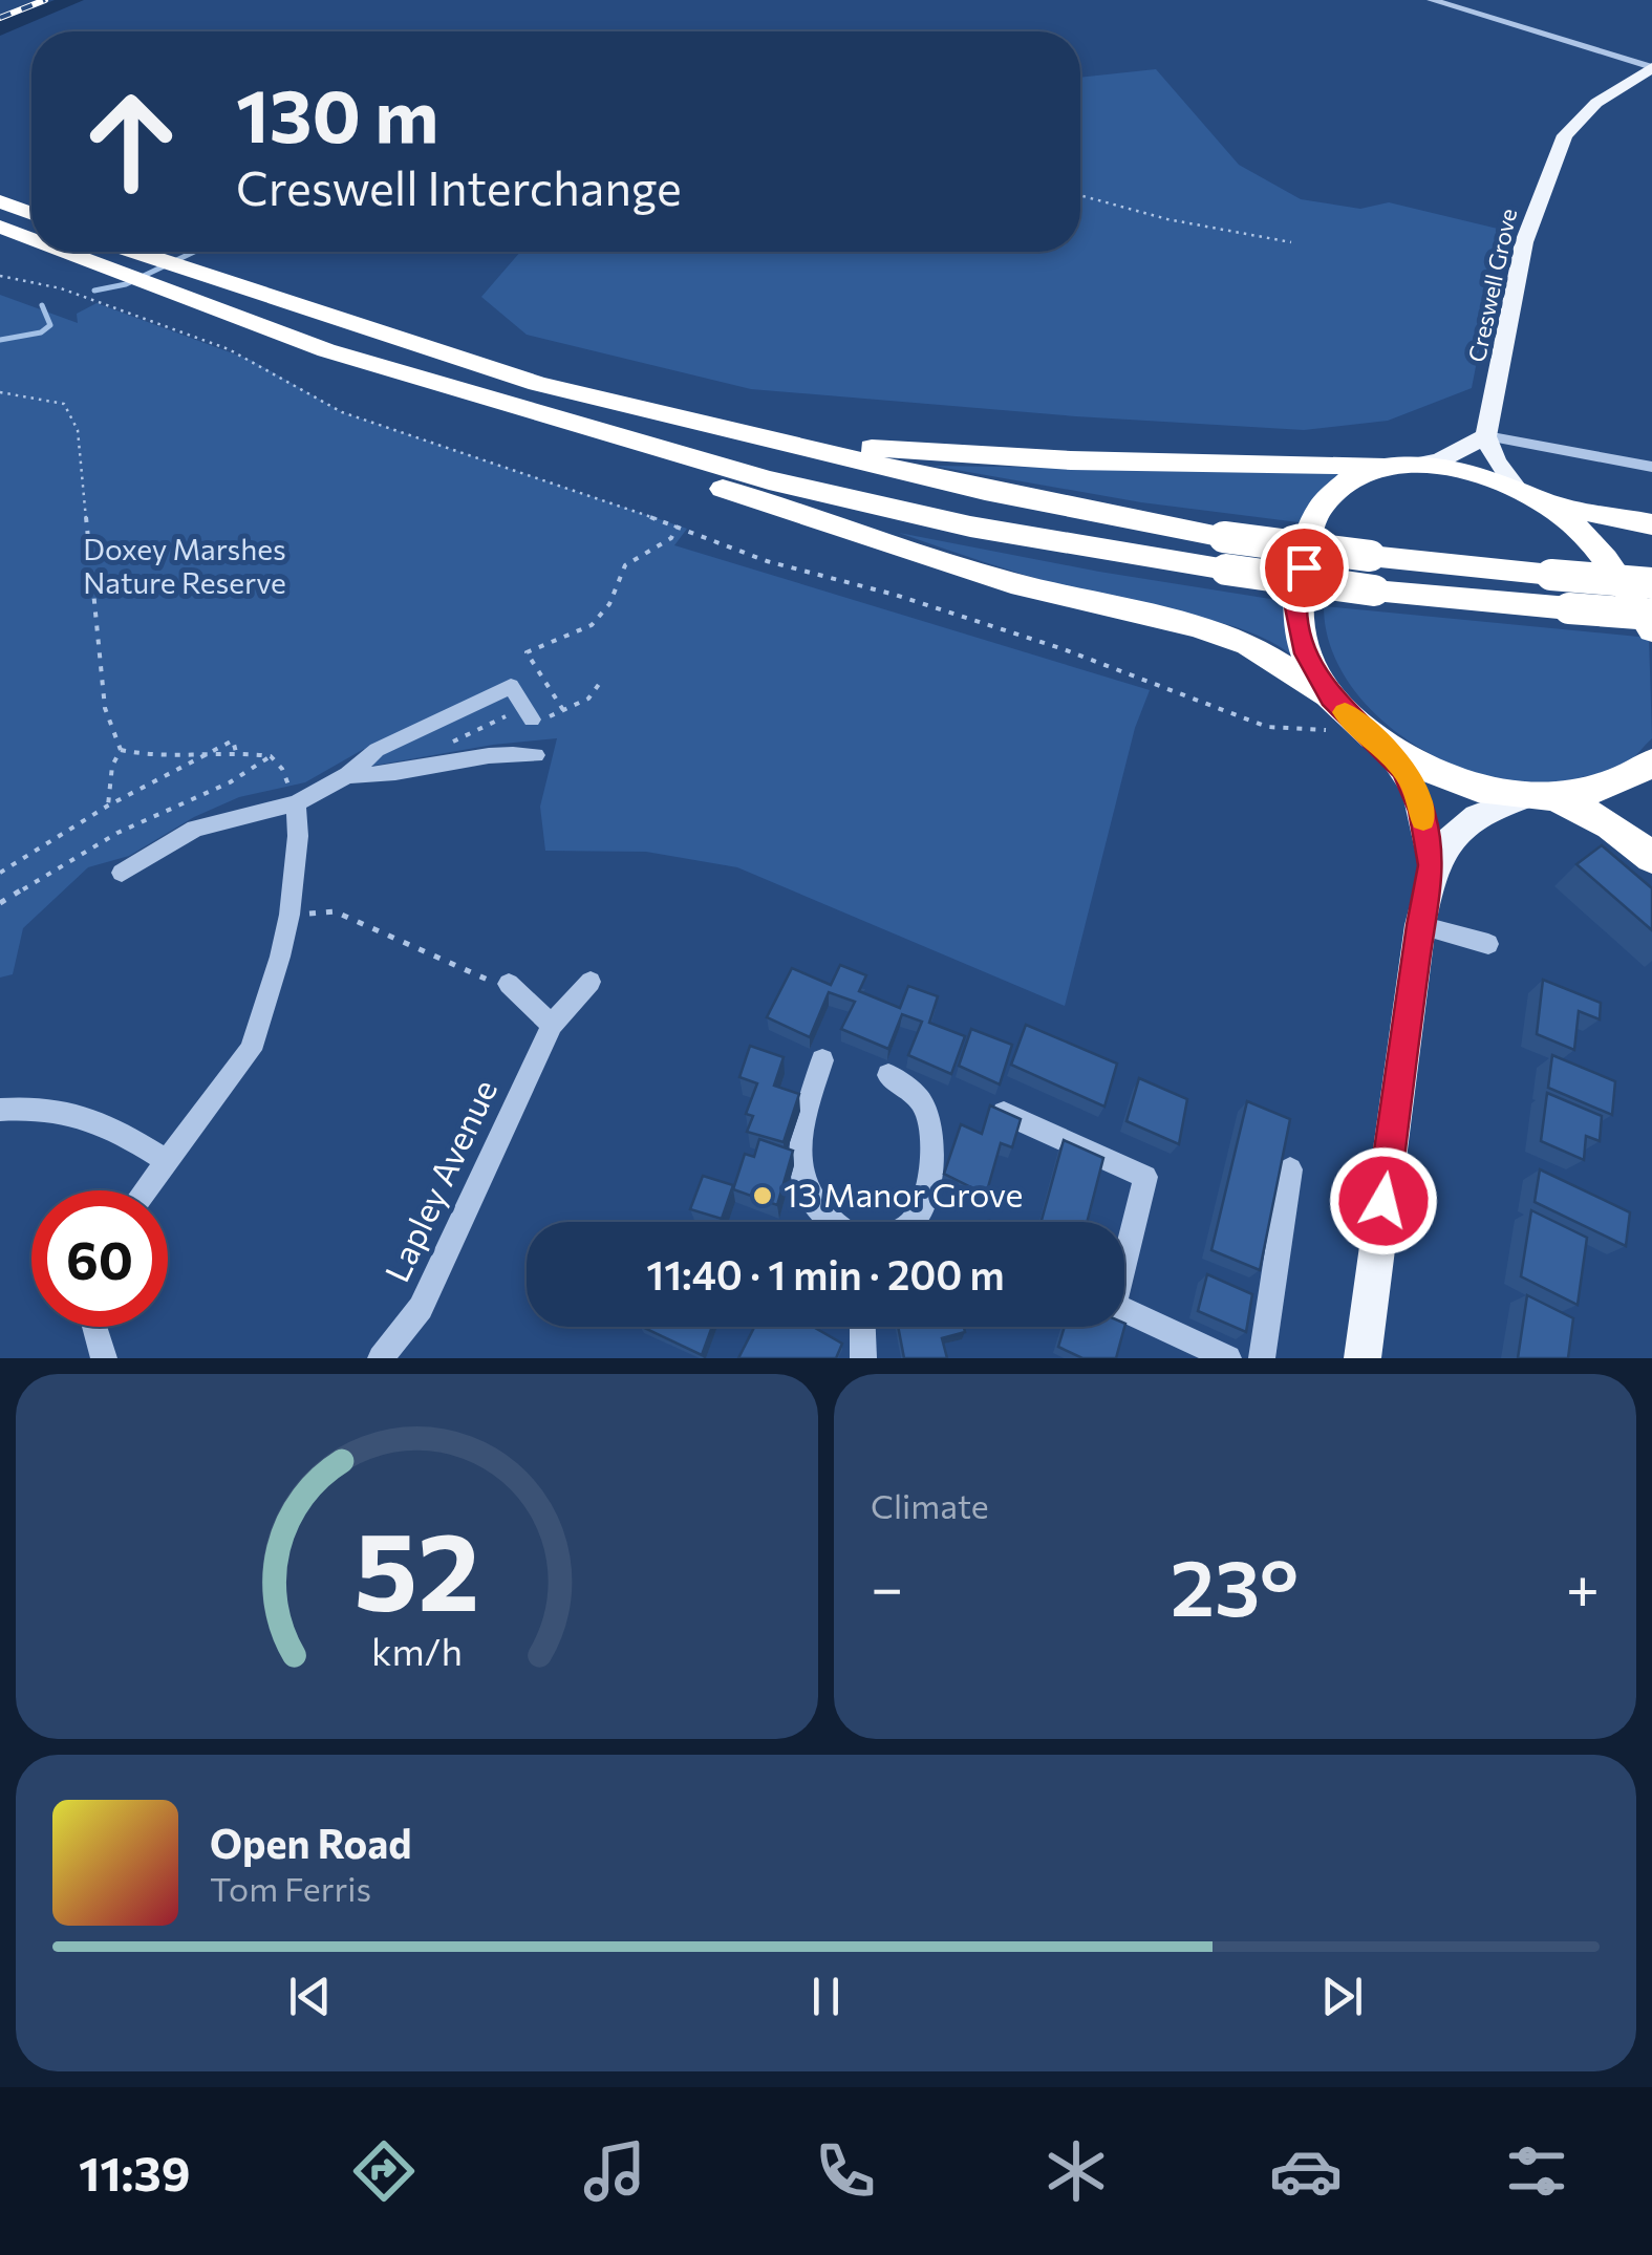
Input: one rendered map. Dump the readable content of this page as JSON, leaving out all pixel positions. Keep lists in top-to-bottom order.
{
  "streets": {
    "main road": ["Creswell Grove"],
    "street": ["Lapley Avenue"]
  },
  "parks": ["Doxey Marshes Nature Reserve"],
  "places": ["13 Manor Grove"],
  "page": {
    "turn": ["130 m", "Creswell Interchange"],
    "limit": "60",
    "trip": "11:40 · 1 min · 200 m",
    "tile": "Climate",
    "heat": ["−", "23°", "+"],
    "song": ["Open Road", "Tom Ferris"],
    "tabs": "11:39",
    "gauge": ["52", "km/h"]
  }
}
